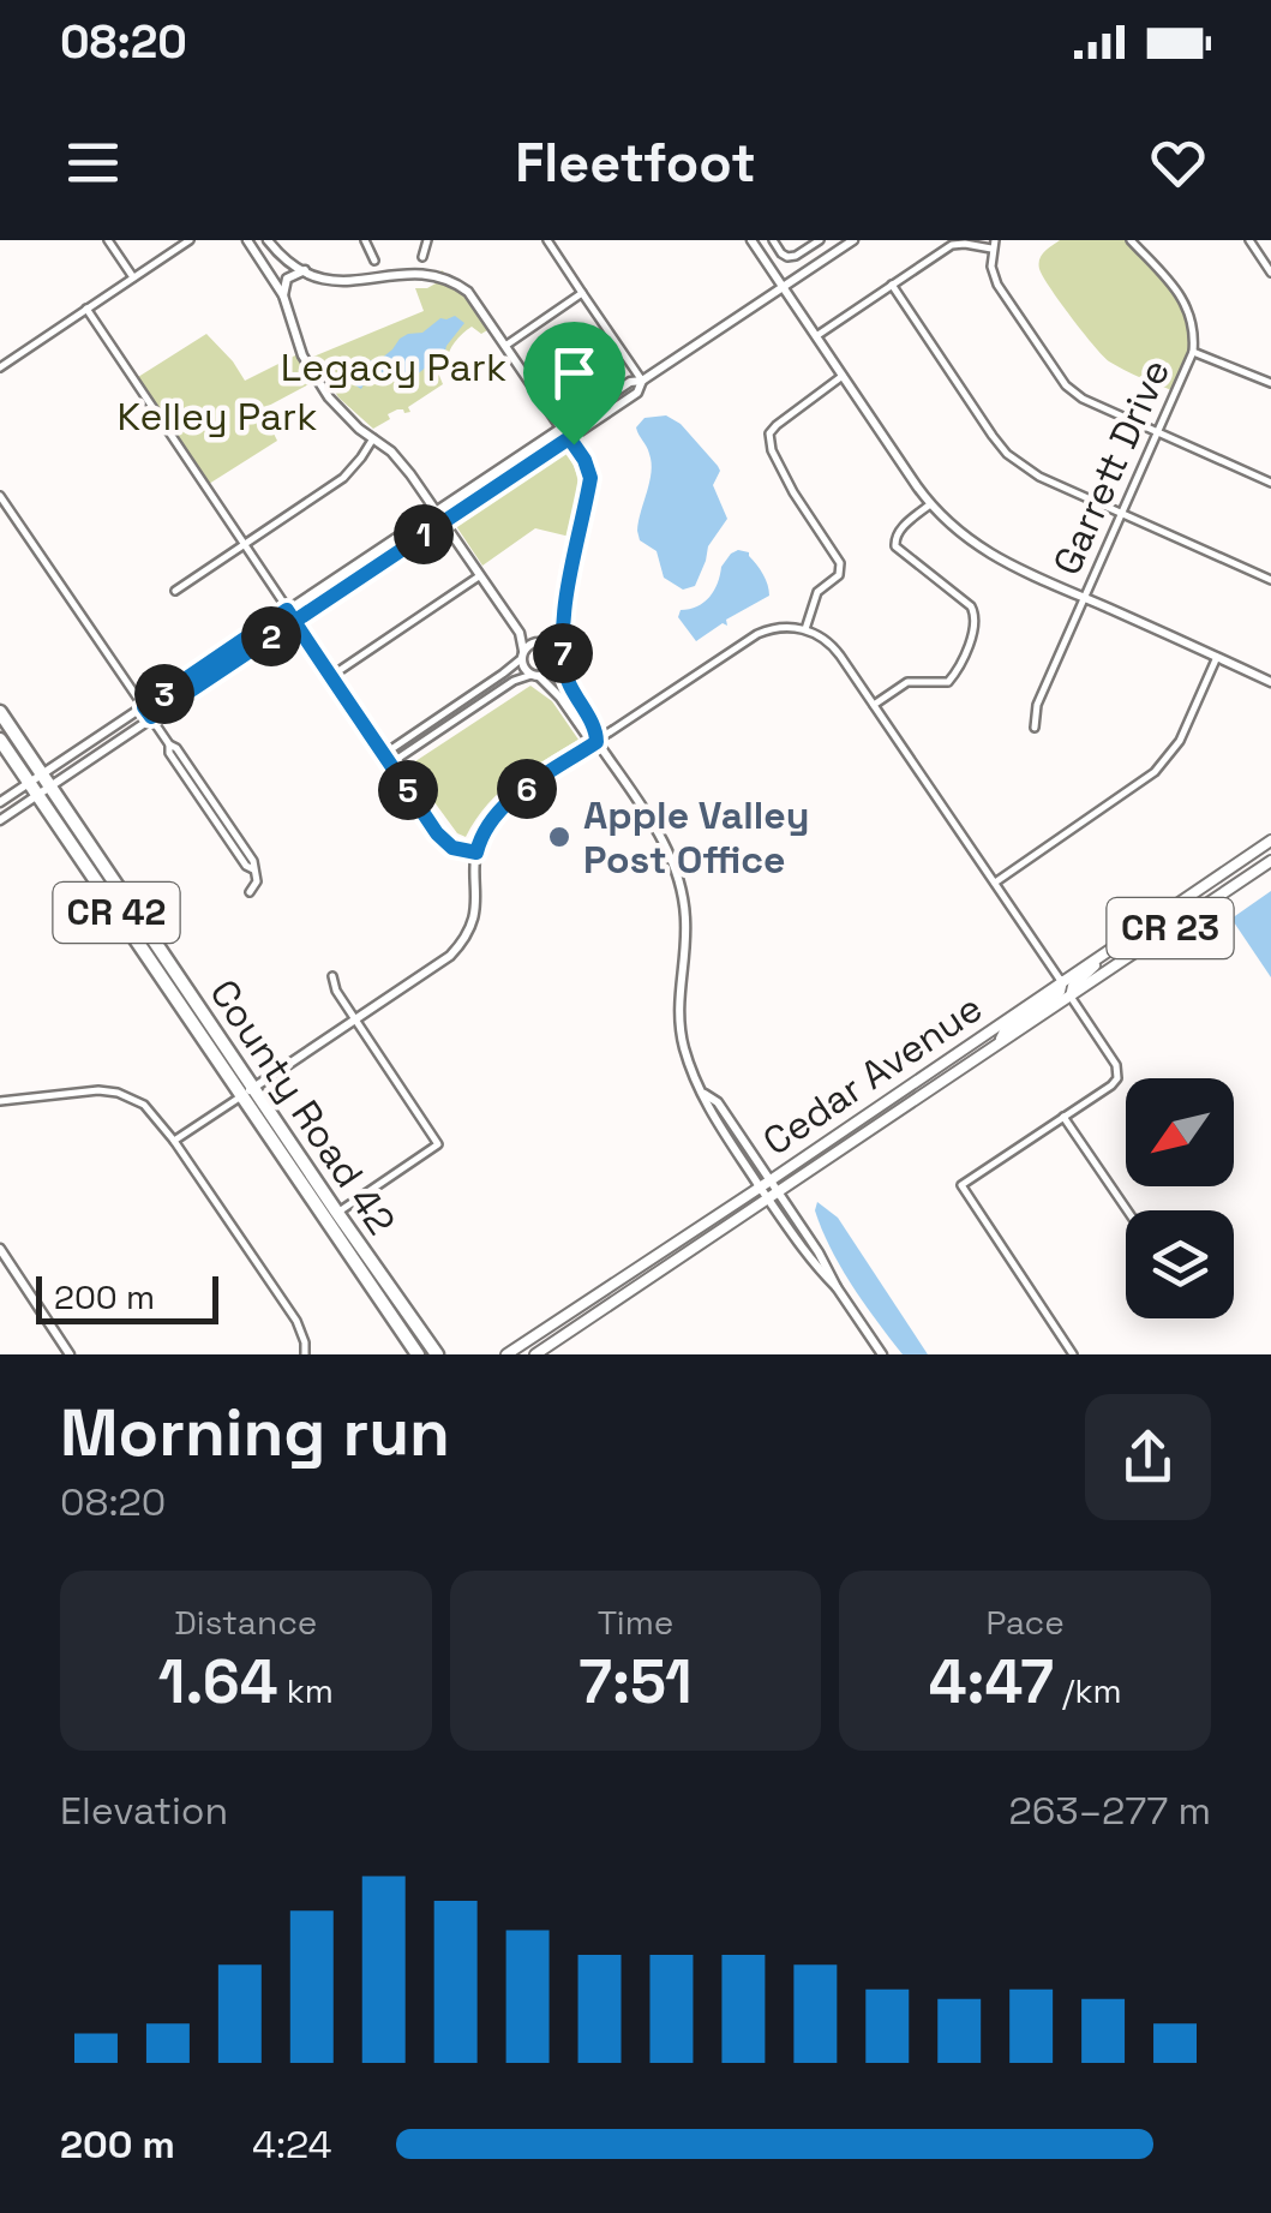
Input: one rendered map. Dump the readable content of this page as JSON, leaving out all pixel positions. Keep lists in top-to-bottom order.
{
  "streets": {
    "highway": ["CR 42", "County Road 42"],
    "main road": ["CR 23", "Cedar Avenue"],
    "street": ["Garrett Drive"]
  },
  "parks": ["Legacy Park", "Kelley Park"],
  "places": ["Apple Valley Post Office"],
  "scale_bar": "200 m",
  "north": "bottom left",
  "page": {
    "status": "08:20",
    "header": "Fleetfoot",
    "pins": [
      "1",
      "2",
      "7",
      "3",
      "6",
      "5"
    ],
    "scale": "200 m",
    "heading": ["Morning run", "08:20"],
    "stats": [
      ["Distance", "1.64 km"],
      ["Time", "7:51"],
      ["Pace", "4:47 /km"]
    ],
    "chart": ["Elevation", "263–277 m"],
    "list": [
      {
        "name": "200 m",
        "note": "4:24"
      }
    ]
  }
}
